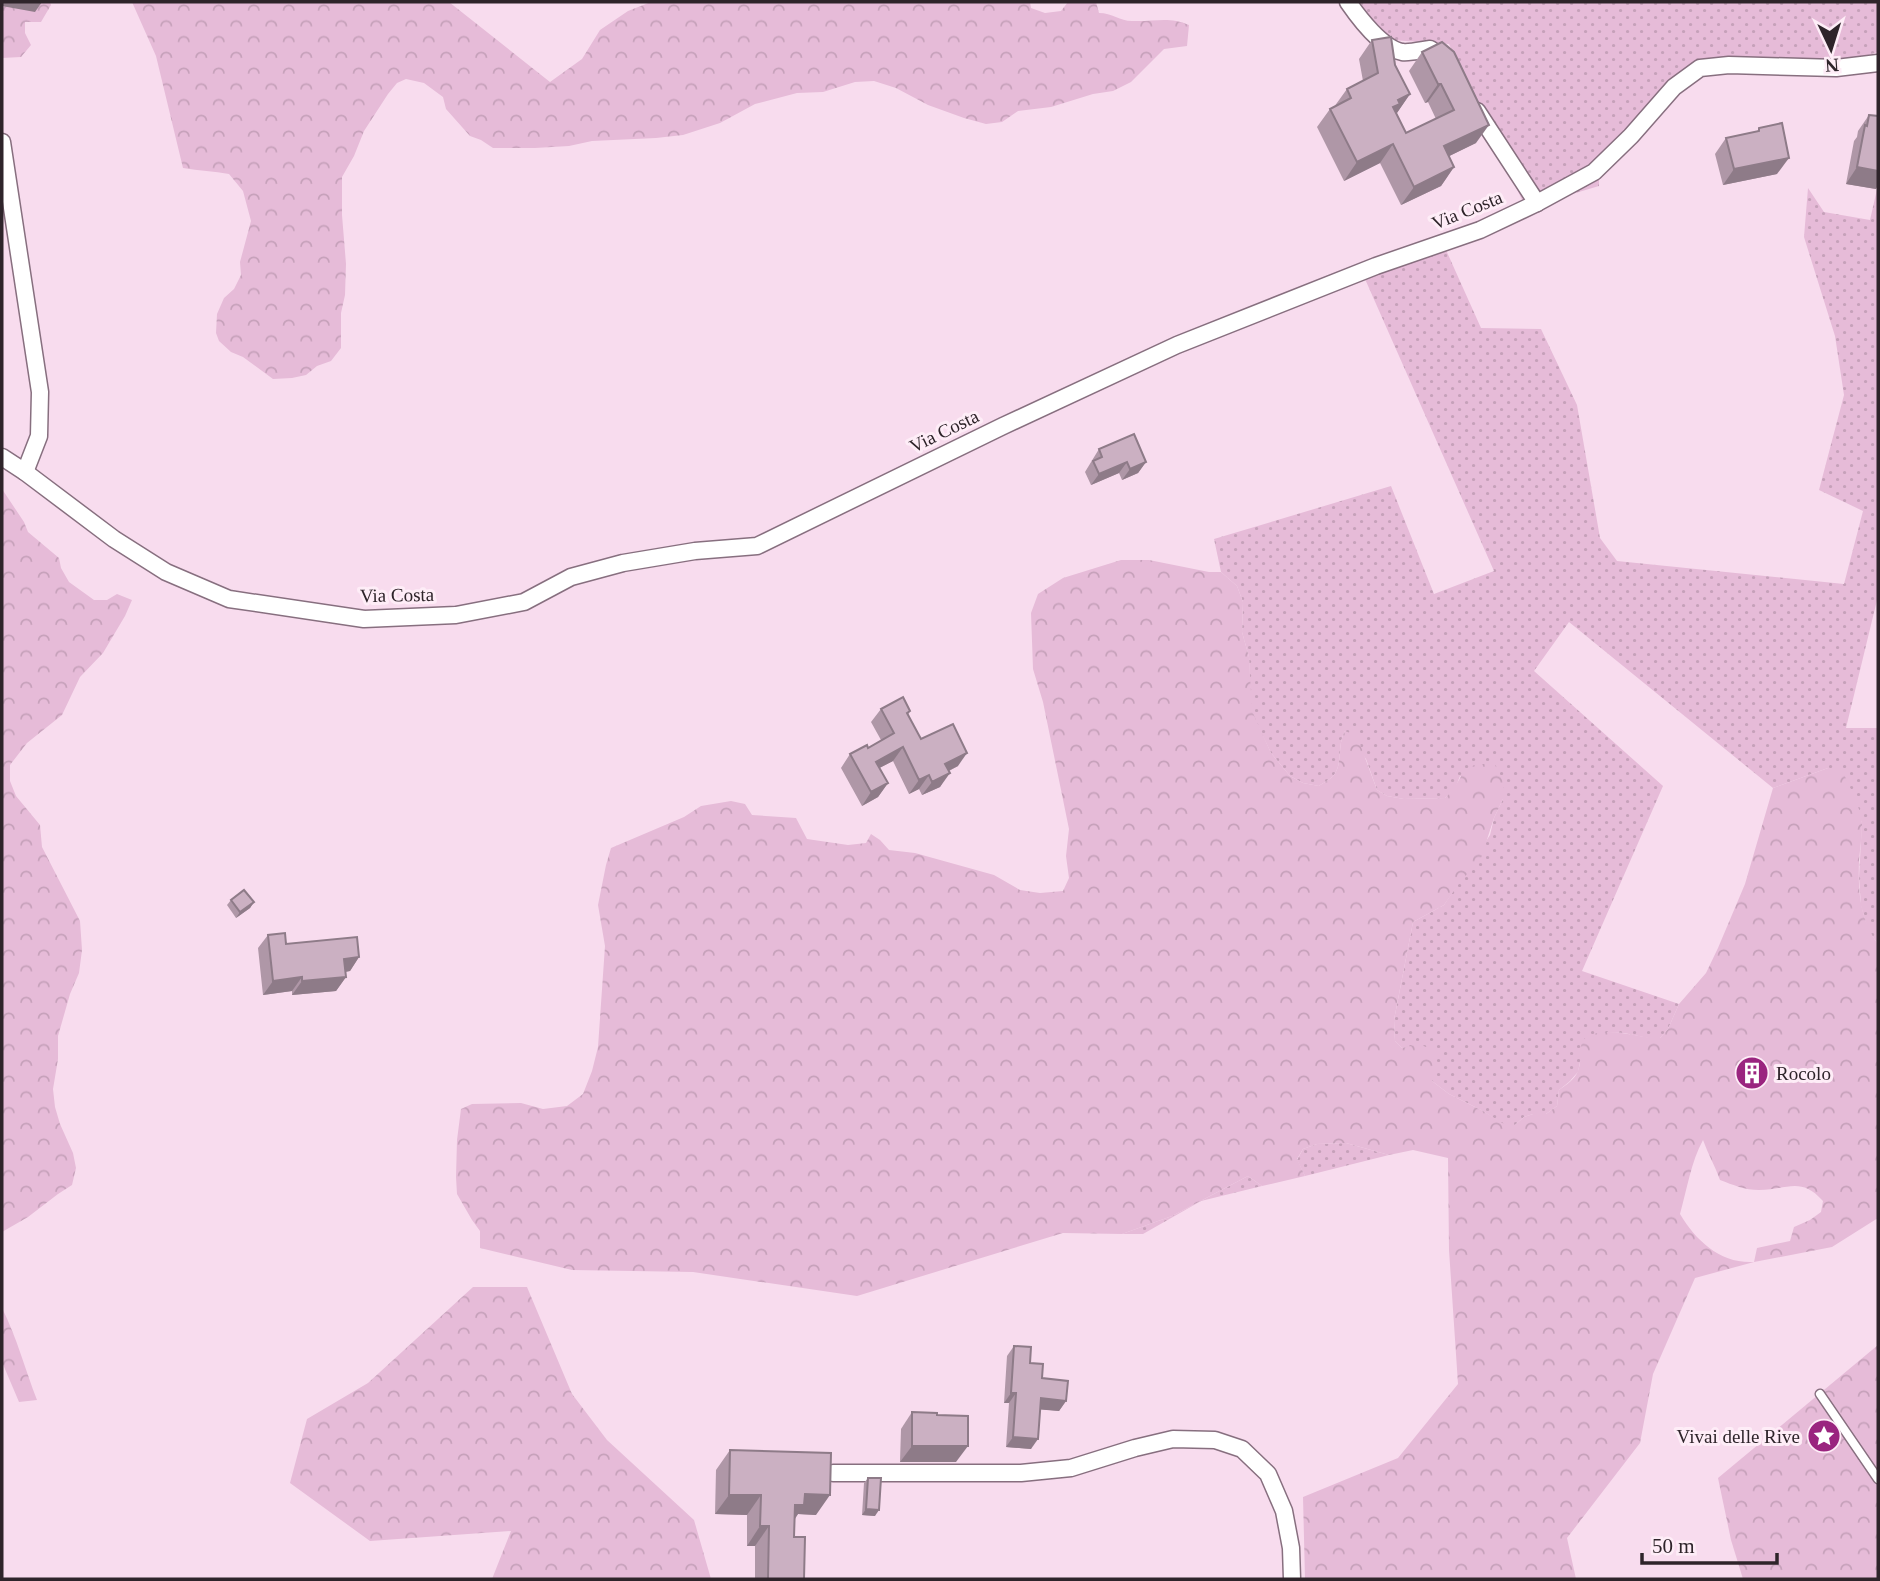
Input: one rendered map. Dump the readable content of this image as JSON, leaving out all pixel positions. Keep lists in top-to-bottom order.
{
  "streets": {
    "street": ["Via Costa"]
  },
  "places": {
    "building": ["Rocolo"],
    "place": ["Vivai delle Rive"]
  },
  "scale_bar": "50 m",
  "north": "bottom"
}
